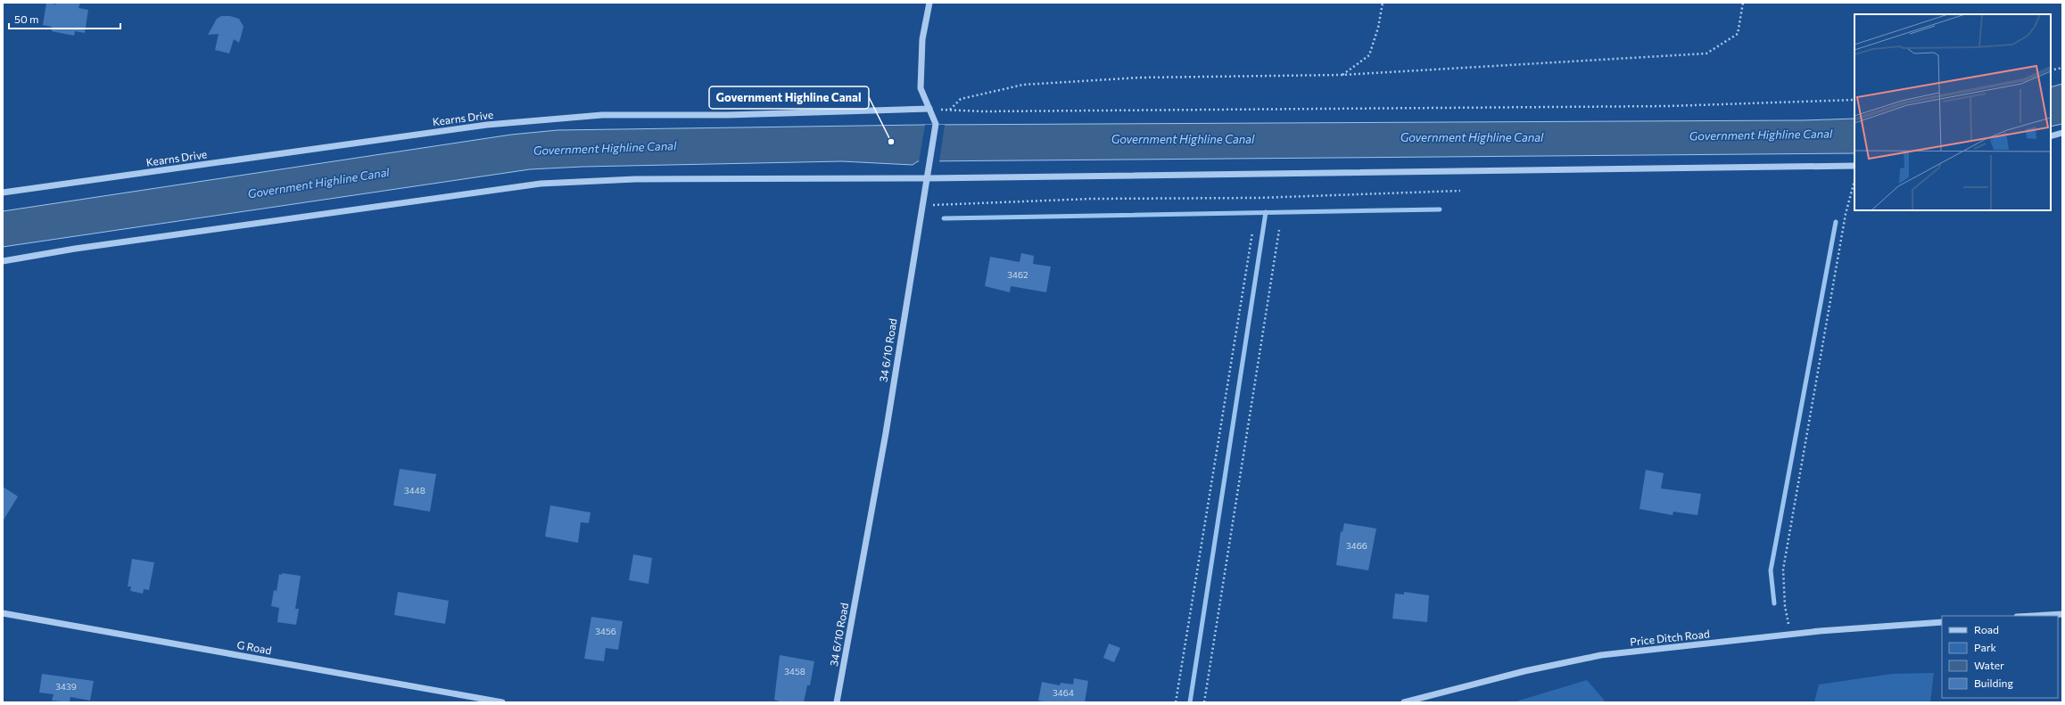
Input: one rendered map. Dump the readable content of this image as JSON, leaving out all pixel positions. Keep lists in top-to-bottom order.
{
  "streets": {
    "street": [
      "Kearns Drive",
      "34 6/10 Road",
      "Price Ditch Road",
      "G Road"
    ]
  },
  "crossings": [
    ["Kearns Drive", "34 6/10 Road"]
  ],
  "water": ["Government Highline Canal"],
  "places": ["Government Highline Canal"],
  "house_numbers": [
    "3462",
    "3448",
    "3466",
    "3456",
    "3458",
    "3439",
    "3464"
  ],
  "legend": [
    "Road",
    "Park",
    "Water",
    "Building"
  ],
  "scale_bar": "50 m"
}
